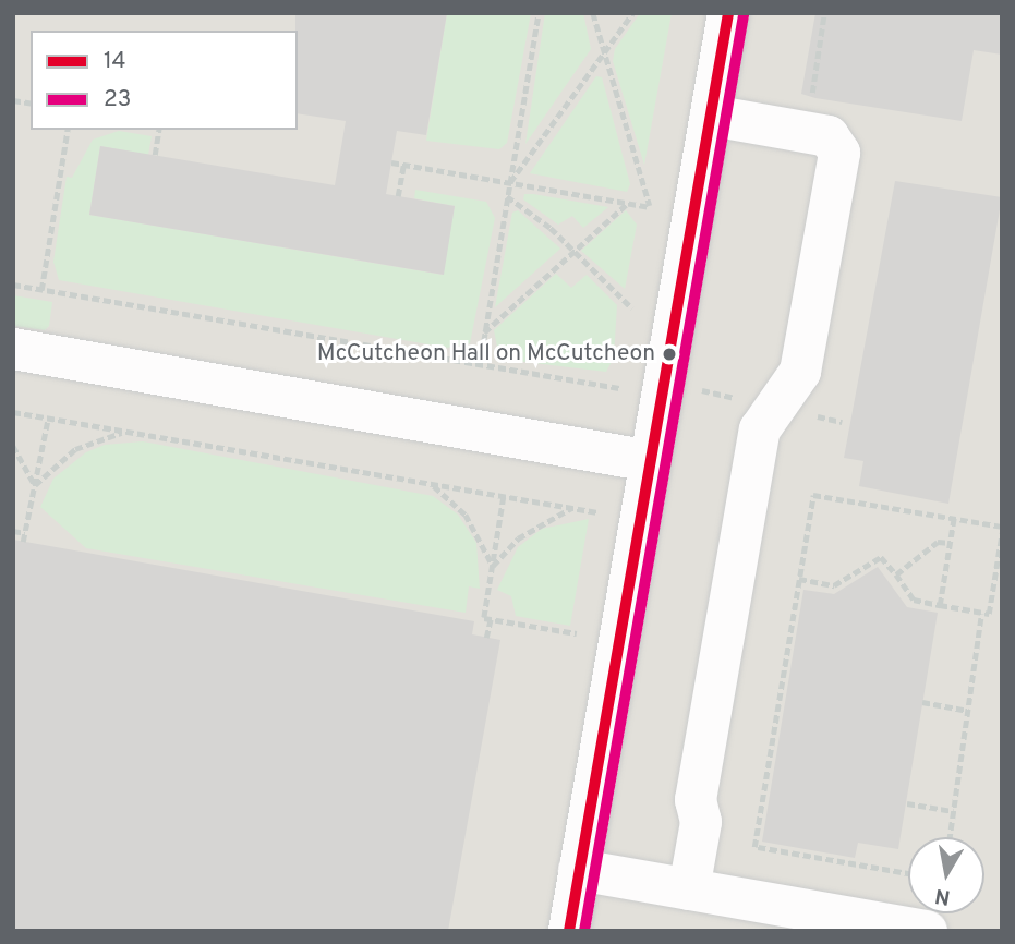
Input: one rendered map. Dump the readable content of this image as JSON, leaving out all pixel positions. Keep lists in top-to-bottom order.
{
  "places": ["McCutcheon Hall on McCutcheon"],
  "lines": ["transit line 14", "transit line 23"],
  "legend": ["14", "23"],
  "north": "bottom"
}
